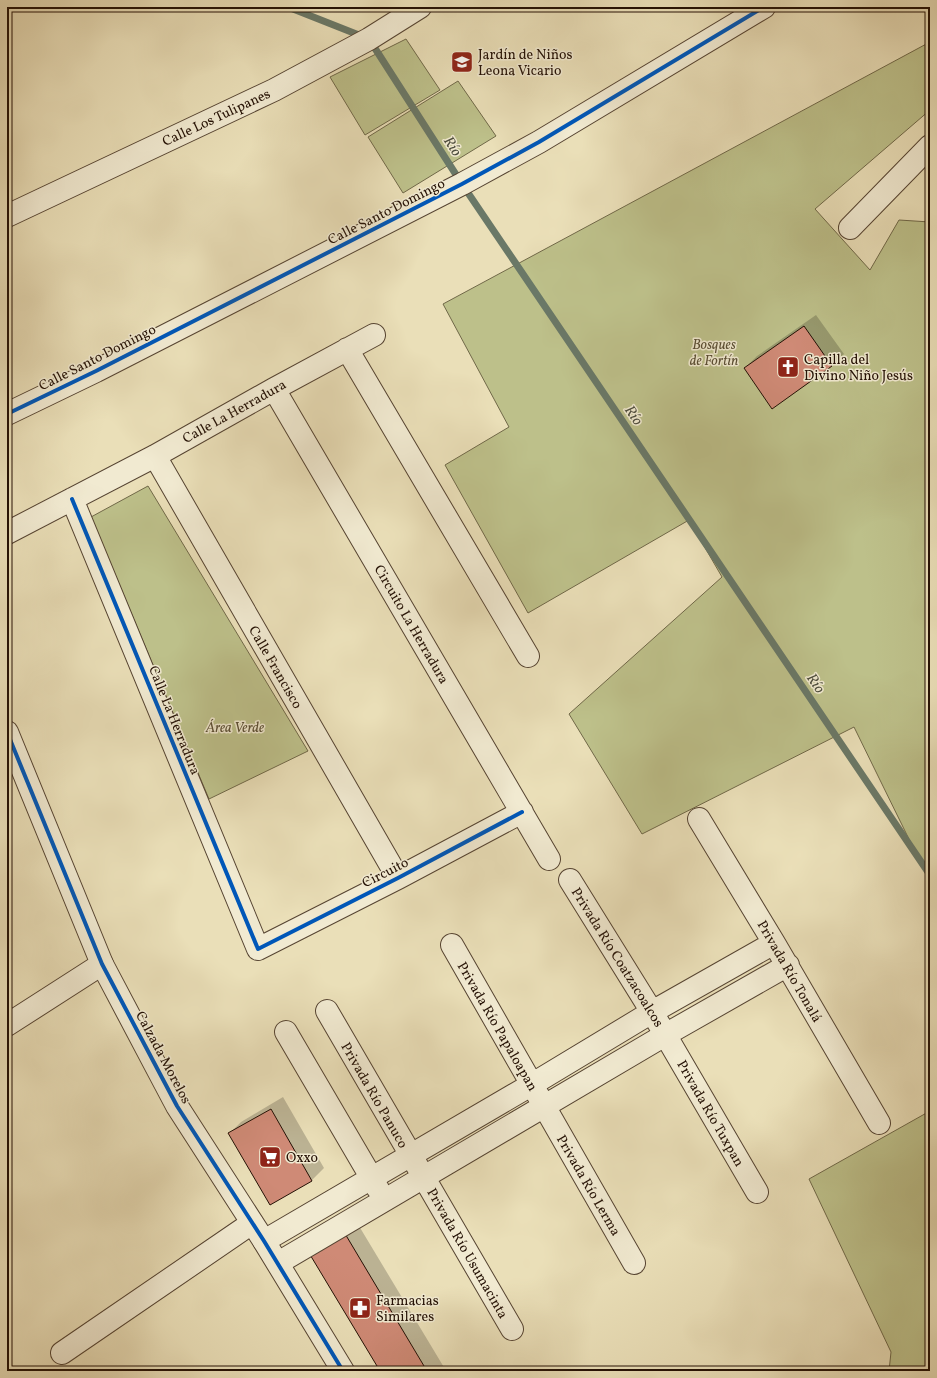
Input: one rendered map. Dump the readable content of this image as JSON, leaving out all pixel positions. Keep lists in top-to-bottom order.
{
  "streets": {
    "street": [
      "Calle Los Tulipanes",
      "Calle Santo Domingo",
      "Calle La Herradura",
      "Circuito La Herradura",
      "Calle Francisco",
      "Circuito",
      "Privada Río Coatzacoalcos",
      "Privada Río Tonalá",
      "Privada Río Papaloapan",
      "Calzada Morelos",
      "Privada Río Panuco",
      "Privada Río Tuxpan",
      "Privada Río Lerma",
      "Privada Río Usumacinta"
    ]
  },
  "crossings": [
    ["Calle La Herradura", "Circuito La Herradura"],
    ["Calle La Herradura", "Calle Francisco"],
    ["Calle La Herradura", "Circuito"],
    ["Circuito La Herradura", "Circuito"],
    ["Calle Francisco", "Circuito"],
    ["Privada Río Coatzacoalcos", "Privada Río Tuxpan"],
    ["Privada Río Papaloapan", "Privada Río Lerma"],
    ["Privada Río Panuco", "Privada Río Usumacinta"]
  ],
  "water": ["Río"],
  "parks": ["Bosques de Fortín", "Área Verde"],
  "places": {
    "school or university": ["Jardín de Niños Leona Vicario"],
    "church": ["Capilla del Divino Niño Jesús"],
    "supermarket": ["Oxxo"],
    "pharmacy": ["Farmacias Similares"]
  }
}
